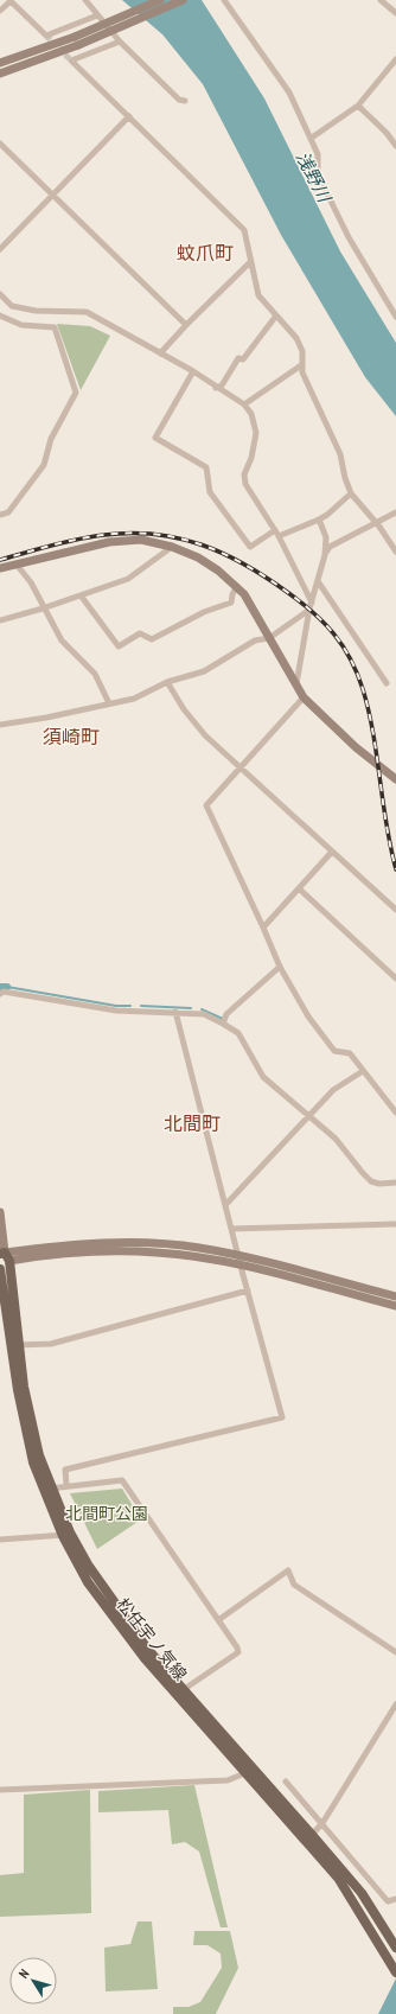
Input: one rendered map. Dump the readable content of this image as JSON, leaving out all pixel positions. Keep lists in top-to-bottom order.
{
  "streets": {
    "main road": ["松任宇ノ気線"]
  },
  "districts": ["蚊爪町", "須崎町", "北間町"],
  "water": ["浅野川"],
  "parks": ["北間町公園"],
  "north": "top left"
}
